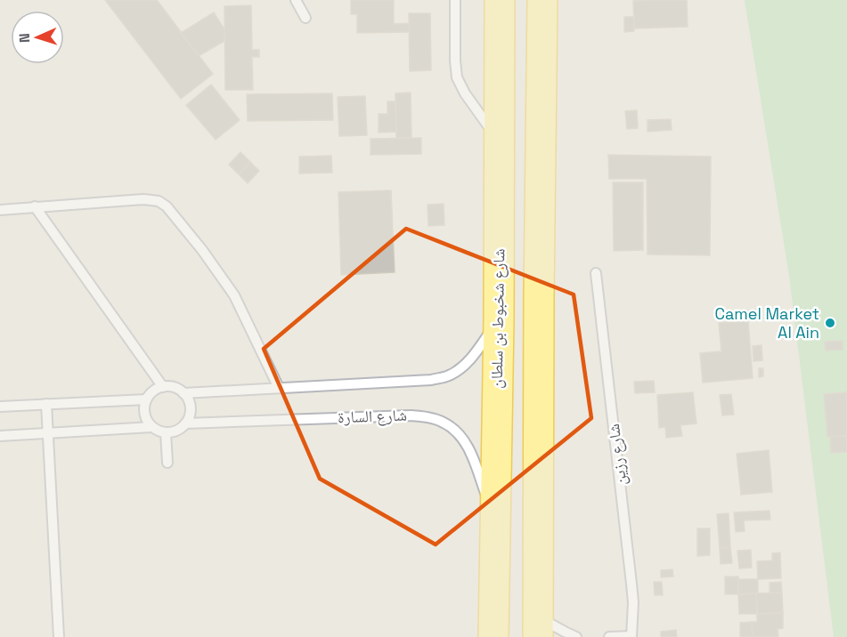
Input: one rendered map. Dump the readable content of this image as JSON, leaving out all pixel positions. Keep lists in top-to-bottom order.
{
  "streets": {
    "main road": ["شارع شخبوط بن سلطان"],
    "lane": ["شارع السارة", "شارع رزين"]
  },
  "crossings": [
    ["شارع شخبوط بن سلطان", "شارع السارة"]
  ],
  "places": ["Camel Market Al Ain"],
  "north": "left"
}
